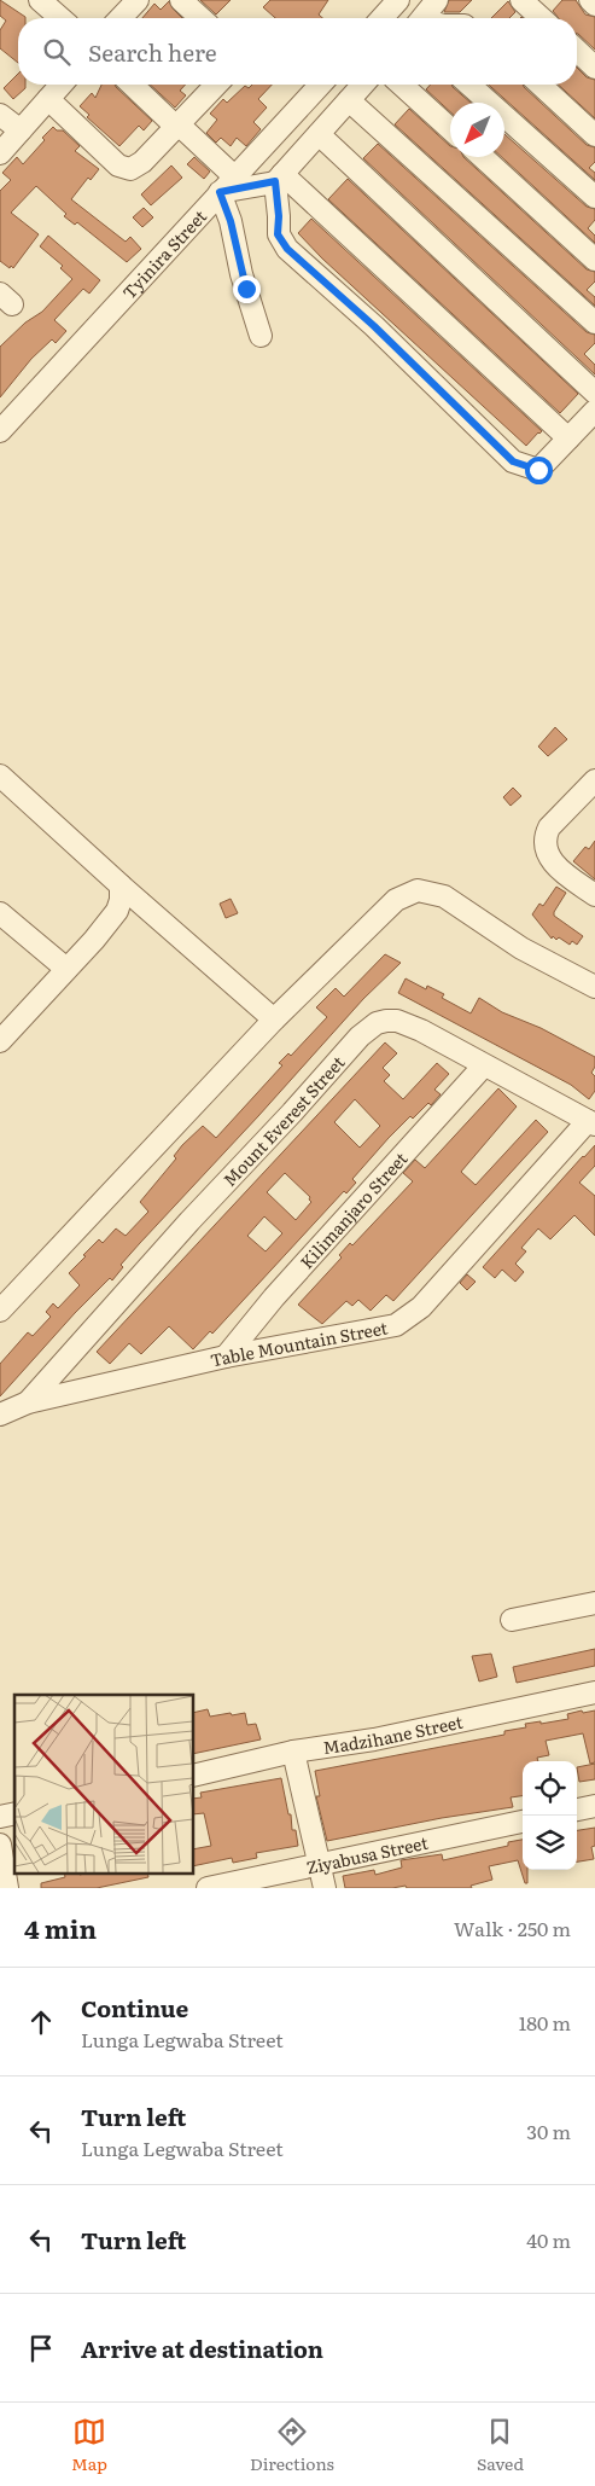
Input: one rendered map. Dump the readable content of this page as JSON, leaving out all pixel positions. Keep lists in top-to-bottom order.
{
  "streets": {
    "street": [
      "Tyinira Street",
      "Mount Everest Street",
      "Kilimanjaro Street",
      "Table Mountain Street",
      "Madzihane Street",
      "Ziyabusa Street"
    ]
  },
  "crossings": [
    ["Mount Everest Street", "Kilimanjaro Street"],
    ["Mount Everest Street", "Table Mountain Street"],
    ["Kilimanjaro Street", "Table Mountain Street"]
  ],
  "north": "bottom left",
  "page": {
    "search": "Search here",
    "heading": ["4 min", "Walk · 250 m"],
    "list": [
      ["Continue", "Lunga Legwaba Street", "180 m"],
      ["Turn left", "Lunga Legwaba Street", "30 m"],
      ["Turn left", "40 m"],
      "Arrive at destination"
    ],
    "nav": ["Map", "Directions", "Saved"]
  }
}
